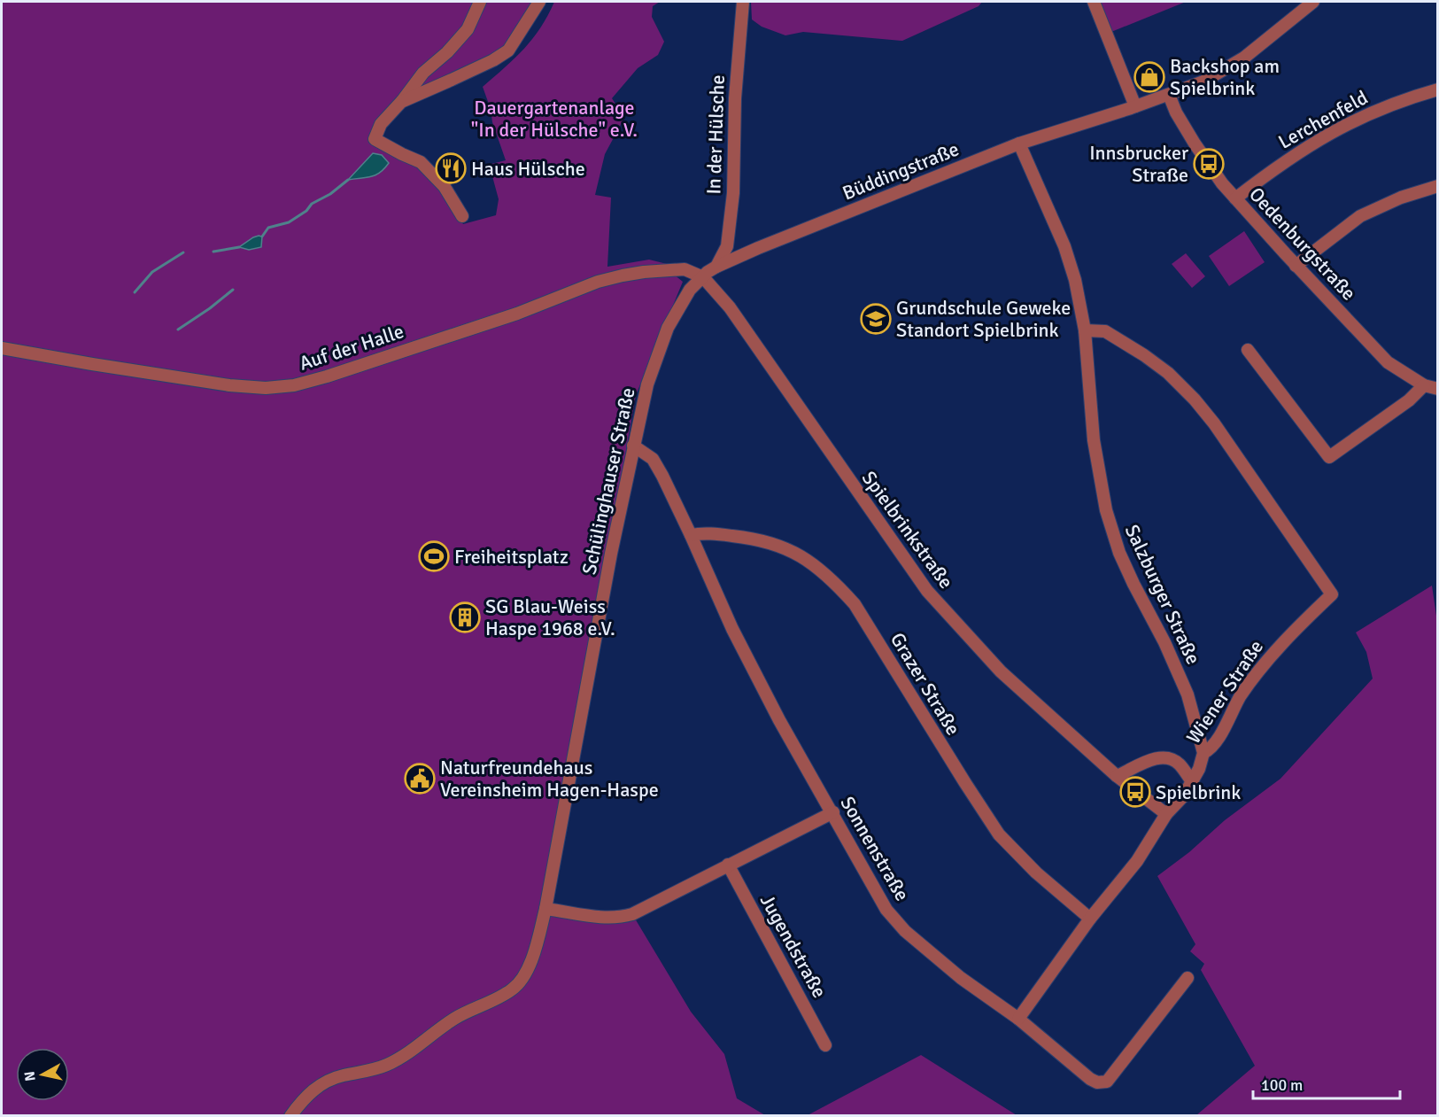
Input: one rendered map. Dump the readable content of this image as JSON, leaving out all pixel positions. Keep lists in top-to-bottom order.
{
  "streets": {
    "street": [
      "Lerchenfeld",
      "In der Hülsche",
      "Büddingstraße",
      "Oedenburgstraße",
      "Auf der Halle",
      "Schülinghauser Straße",
      "Spielbrinkstraße",
      "Salzburger Straße",
      "Grazer Straße",
      "Wiener Straße",
      "Sonnenstraße",
      "Jugendstraße"
    ]
  },
  "crossings": [
    ["Lerchenfeld", "Oedenburgstraße"],
    ["In der Hülsche", "Büddingstraße"],
    ["Büddingstraße", "Oedenburgstraße"],
    ["Büddingstraße", "Auf der Halle"],
    ["Büddingstraße", "Schülinghauser Straße"],
    ["Büddingstraße", "Spielbrinkstraße"],
    ["Büddingstraße", "Salzburger Straße"],
    ["Auf der Halle", "Spielbrinkstraße"],
    ["Schülinghauser Straße", "Sonnenstraße"],
    ["Spielbrinkstraße", "Wiener Straße"],
    ["Salzburger Straße", "Wiener Straße"],
    ["Grazer Straße", "Wiener Straße"],
    ["Grazer Straße", "Sonnenstraße"],
    ["Wiener Straße", "Sonnenstraße"]
  ],
  "parks": ["Dauergartenanlage \"In der Hülsche\" e.V."],
  "places": {
    "shop": ["Backshop am Spielbrink"],
    "bus stop": ["Innsbrucker Straße", "Spielbrink"],
    "restaurant": ["Haus Hülsche"],
    "school or university": ["Grundschule Geweke Standort Spielbrink"],
    "sports": ["Freiheitsplatz"],
    "building": ["SG Blau-Weiss Haspe 1968 e.V."],
    "public building": ["Naturfreundehaus Vereinsheim Hagen-Haspe"]
  },
  "scale_bar": "100 m",
  "north": "left"
}
